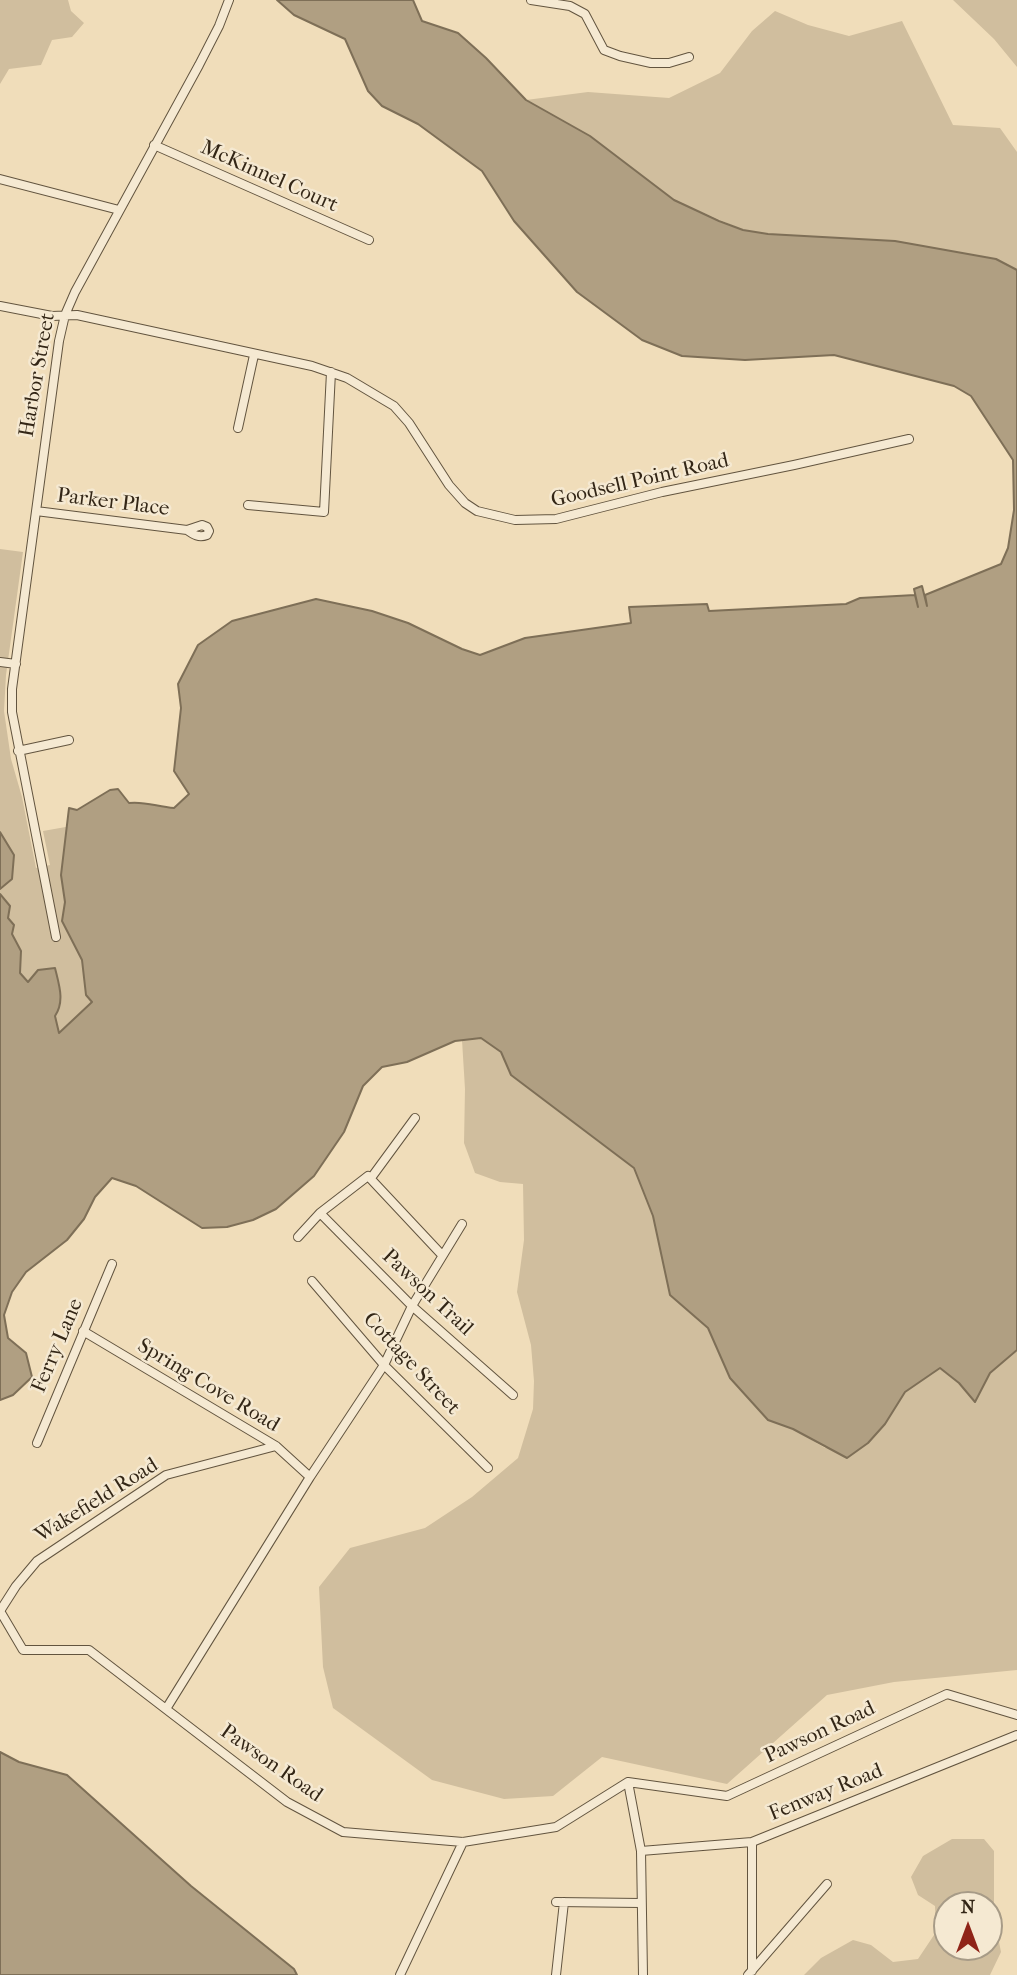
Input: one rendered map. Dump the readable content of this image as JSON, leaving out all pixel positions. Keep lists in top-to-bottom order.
{
  "streets": {
    "street": [
      "McKinnel Court",
      "Harbor Street",
      "Goodsell Point Road",
      "Parker Place",
      "Pawson Trail",
      "Ferry Lane",
      "Cottage Street",
      "Spring Cove Road",
      "Wakefield Road",
      "Pawson Road",
      "Fenway Road"
    ]
  },
  "crossings": [
    ["McKinnel Court", "Harbor Street"],
    ["Harbor Street", "Goodsell Point Road"],
    ["Harbor Street", "Parker Place"],
    ["Ferry Lane", "Spring Cove Road"],
    ["Spring Cove Road", "Wakefield Road"],
    ["Wakefield Road", "Pawson Road"]
  ],
  "north": "top"
}
